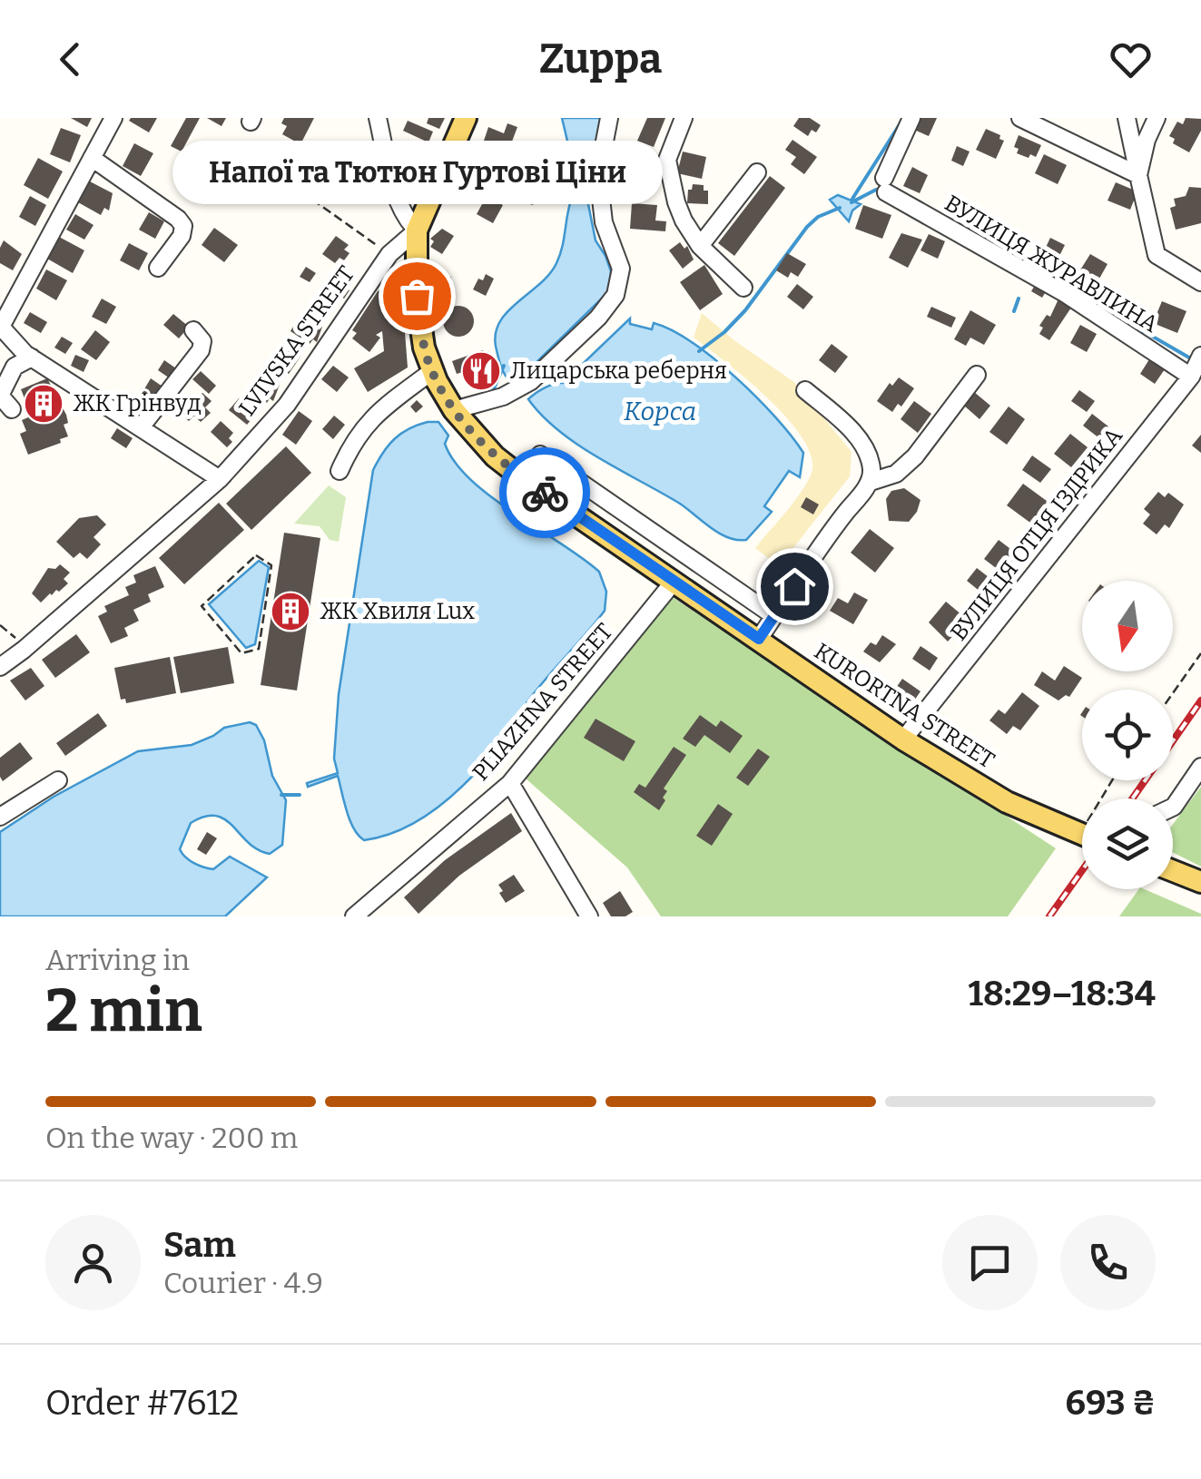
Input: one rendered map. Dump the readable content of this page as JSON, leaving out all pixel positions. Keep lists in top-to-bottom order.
{
  "streets": {
    "main road": ["LVIVSKA STREET", "KURORTNA STREET"],
    "street": ["ВУЛИЦЯ ЖУРАВЛИНА", "ВУЛИЦЯ ОТЦЯ ІЗДРИКА", "PLIAZHNA STREET"]
  },
  "crossings": [
    ["ВУЛИЦЯ ЖУРАВЛИНА", "ВУЛИЦЯ ОТЦЯ ІЗДРИКА"],
    ["LVIVSKA STREET", "KURORTNA STREET"],
    ["ВУЛИЦЯ ОТЦЯ ІЗДРИКА", "KURORTNA STREET"],
    ["PLIAZHNA STREET", "KURORTNA STREET"]
  ],
  "water": ["Корса"],
  "places": {
    "other": ["Напої та Тютюн Гуртові Ціни"],
    "restaurant": ["Лицарська реберня"],
    "building": ["ЖК Грінвуд", "ЖК Хвиля Lux"]
  },
  "north": "bottom",
  "page": {
    "header": "Zuppa",
    "bubble": "Напої та Тютюн Гуртові Ціни",
    "heading": ["2 min", "Arriving in", "18:29–18:34"],
    "panel": [
      "Sam",
      "Courier · 4.9",
      "Order #7612",
      "693 ₴"
    ],
    "bar": "On the way · 200 m"
  }
}
